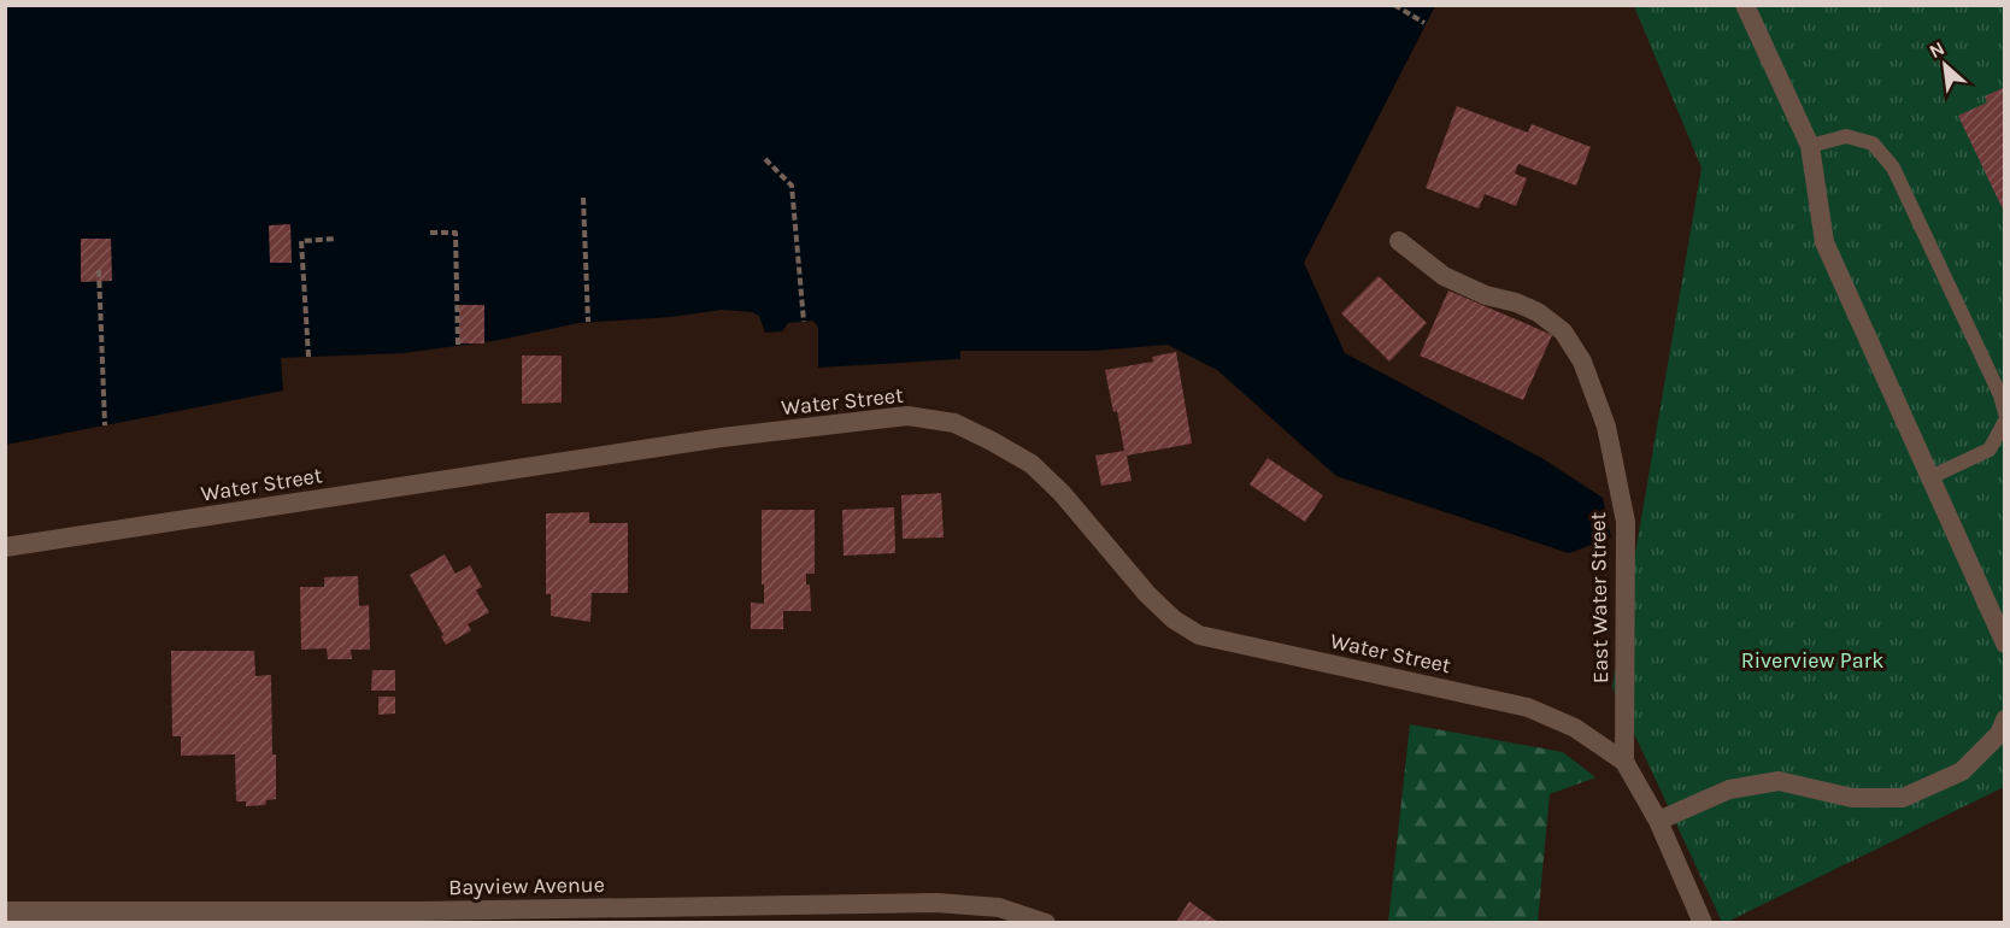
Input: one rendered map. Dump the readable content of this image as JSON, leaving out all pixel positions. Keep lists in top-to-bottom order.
{
  "streets": {
    "street": ["Water Street", "East Water Street", "Bayview Avenue"]
  },
  "crossings": [
    ["Water Street", "East Water Street"]
  ],
  "parks": ["Riverview Park"],
  "north": "top left"
}
